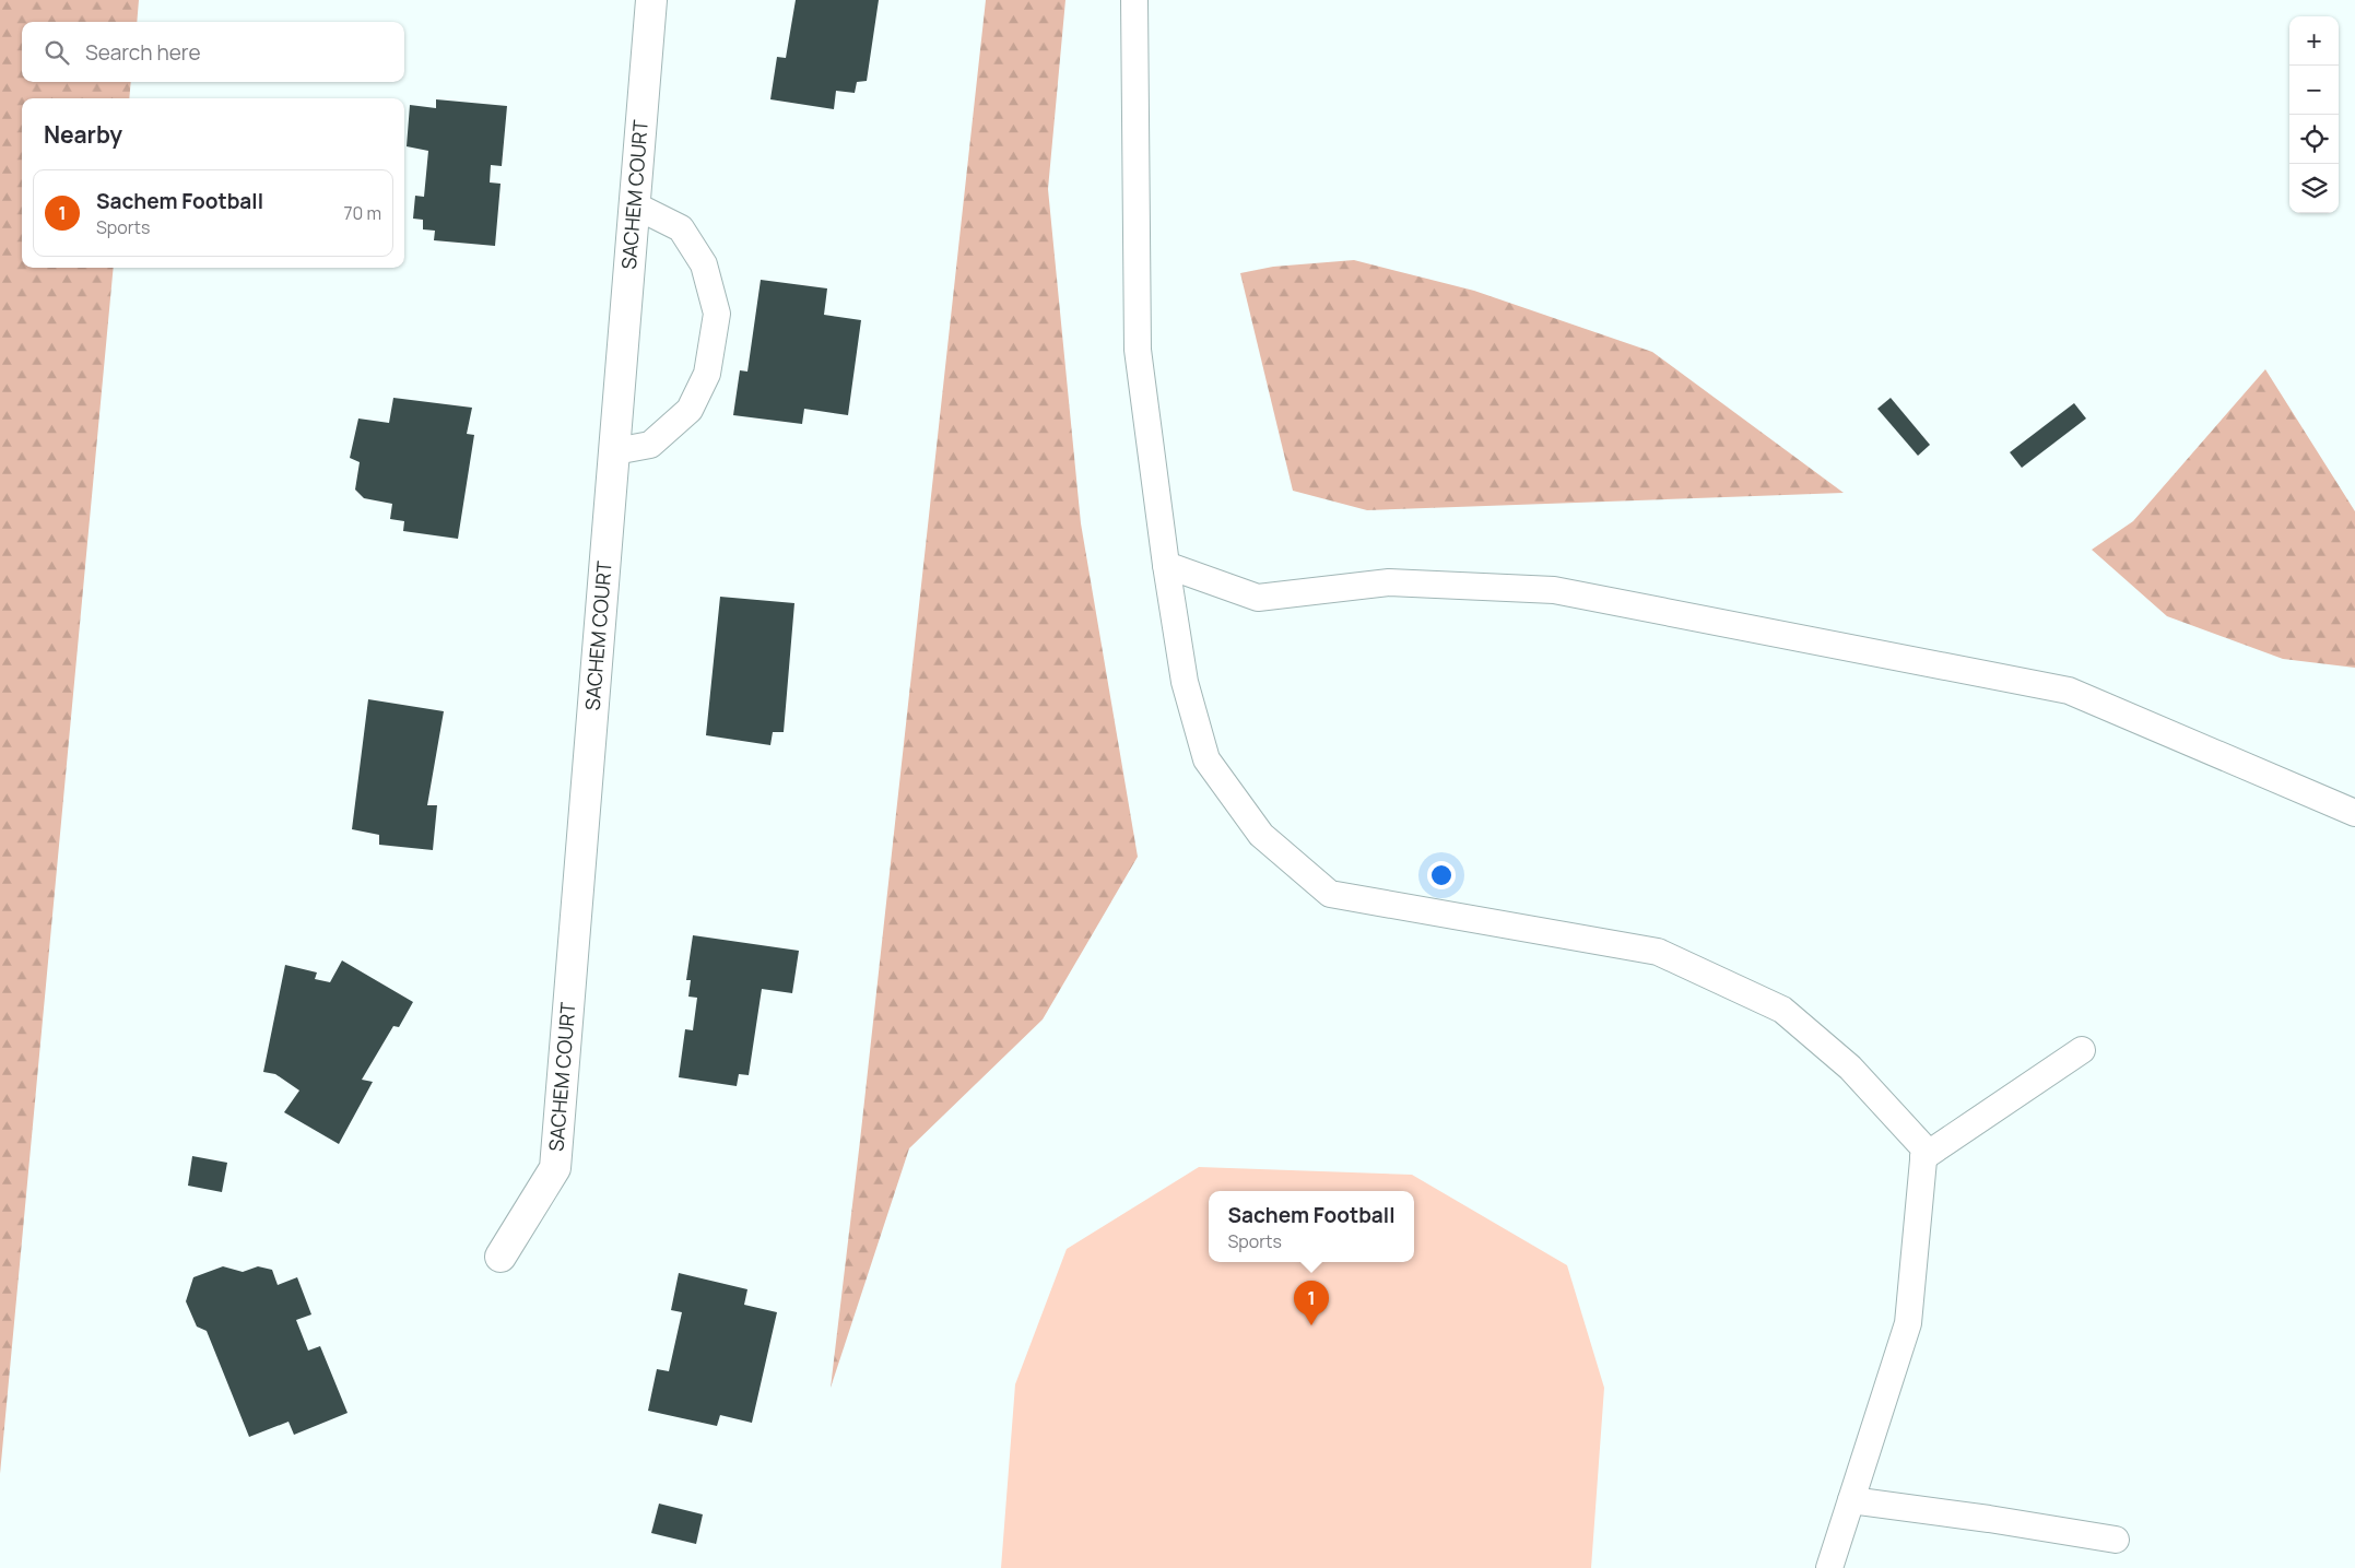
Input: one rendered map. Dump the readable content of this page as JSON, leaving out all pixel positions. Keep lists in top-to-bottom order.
{
  "streets": {
    "street": ["SACHEM COURT"]
  },
  "page": {
    "map_buttons": ["+", "−"],
    "search": "Search here",
    "heading": "Nearby",
    "list": [
      {
        "mark": "1",
        "name": "Sachem Football",
        "note": "Sports",
        "value": "70 m"
      }
    ],
    "popup": ["Sachem Football", "Sports"],
    "pins": "1"
  }
}
